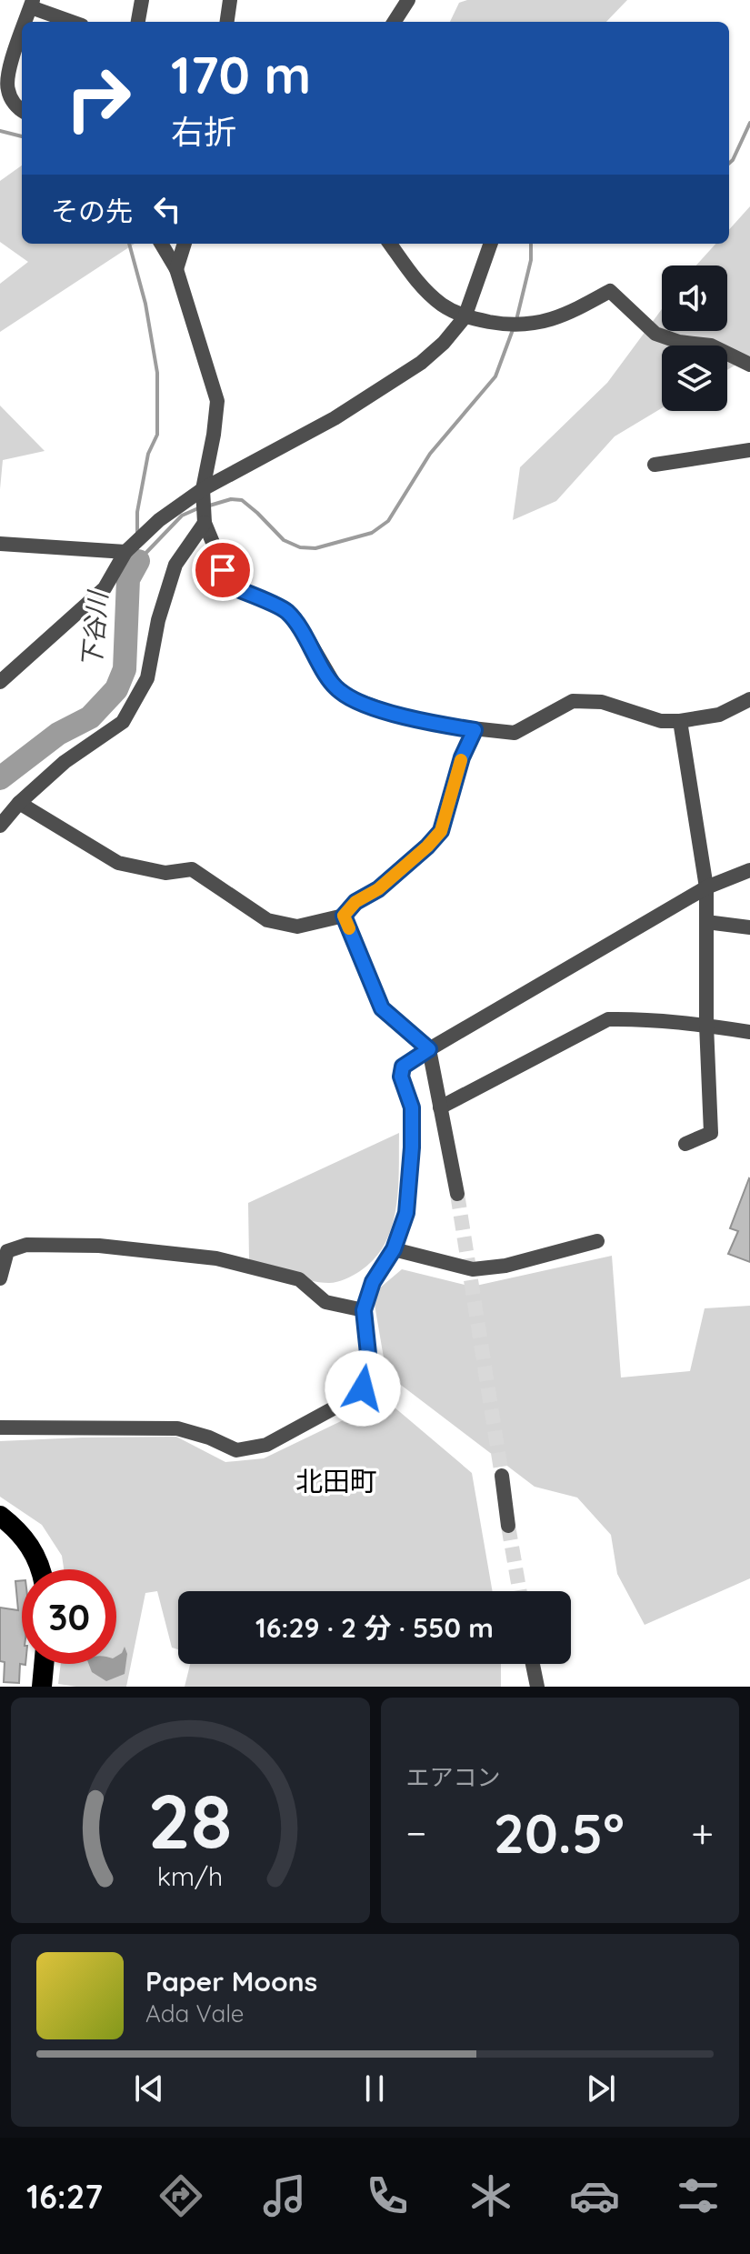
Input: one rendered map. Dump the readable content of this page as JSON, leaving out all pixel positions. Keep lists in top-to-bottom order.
{
  "districts": ["北田町"],
  "water": ["下谷川"],
  "page": {
    "turn": ["170 m", "右折"],
    "then": "その先",
    "limit": "30",
    "trip": "16:29 · 2 分 · 550 m",
    "tile": "エアコン",
    "heat": ["−", "20.5°", "+"],
    "song": ["Paper Moons", "Ada Vale"],
    "tabs": "16:27",
    "gauge": ["28", "km/h"]
  }
}
